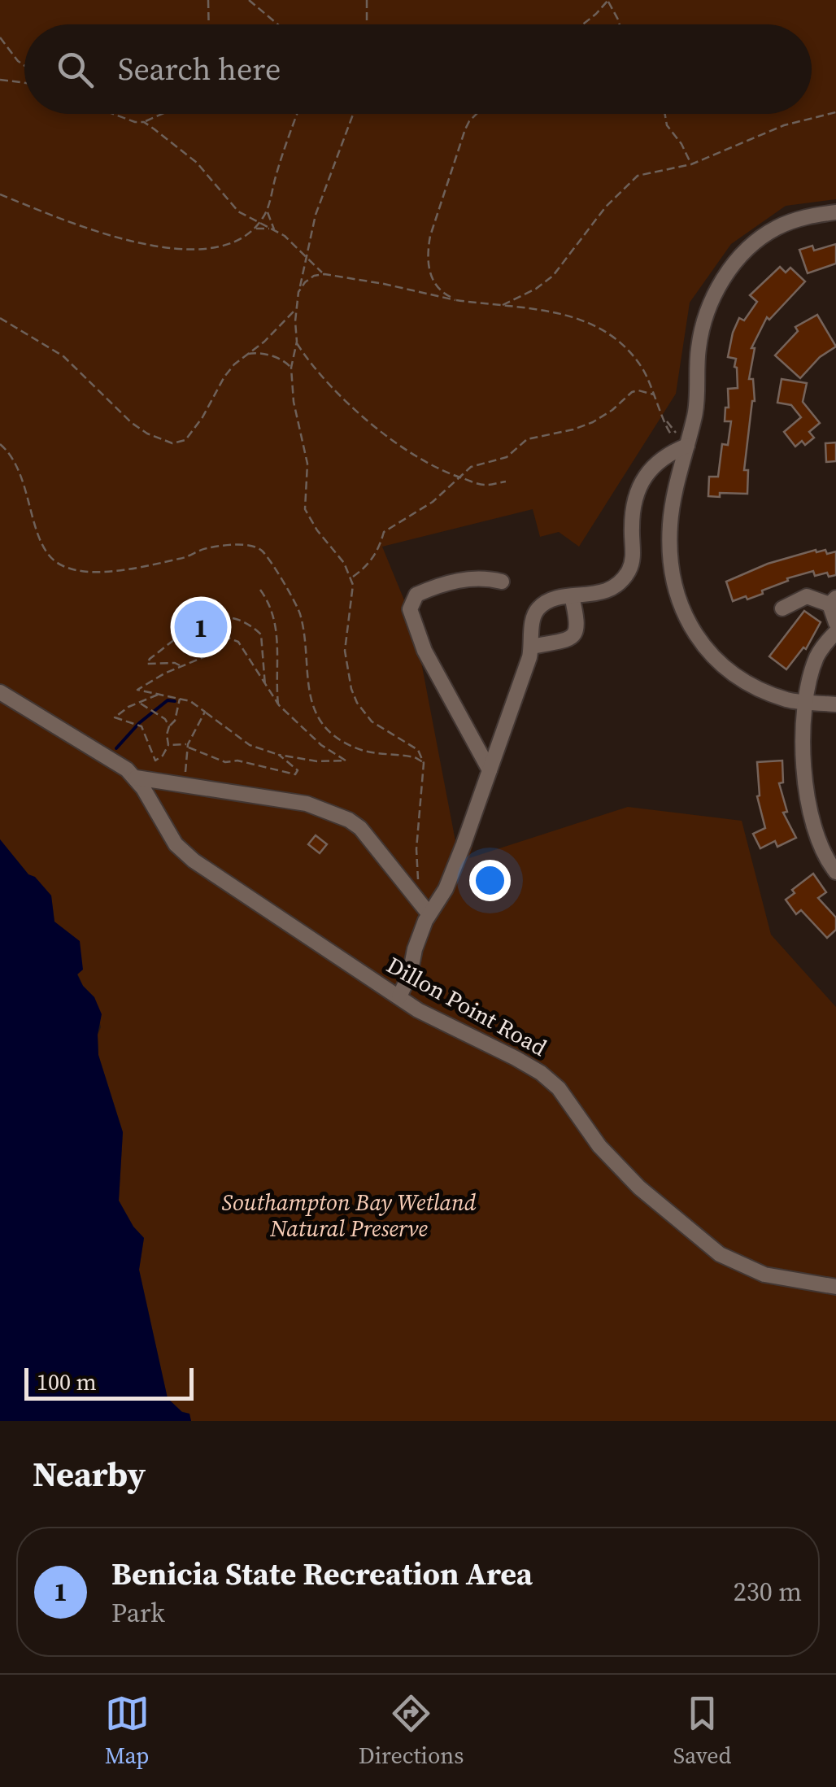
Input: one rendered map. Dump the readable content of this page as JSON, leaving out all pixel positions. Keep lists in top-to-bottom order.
{
  "streets": {
    "street": ["Dillon Point Road"]
  },
  "parks": ["Southampton Bay Wetland Natural Preserve"],
  "scale_bar": "100 m",
  "page": {
    "search": "Search here",
    "pins": "1",
    "scale": "100 m",
    "heading": "Nearby",
    "list": [
      {
        "mark": "1",
        "name": "Benicia State Recreation Area",
        "note": "Park",
        "value": "230 m"
      }
    ],
    "nav": ["Map", "Directions", "Saved"]
  }
}
